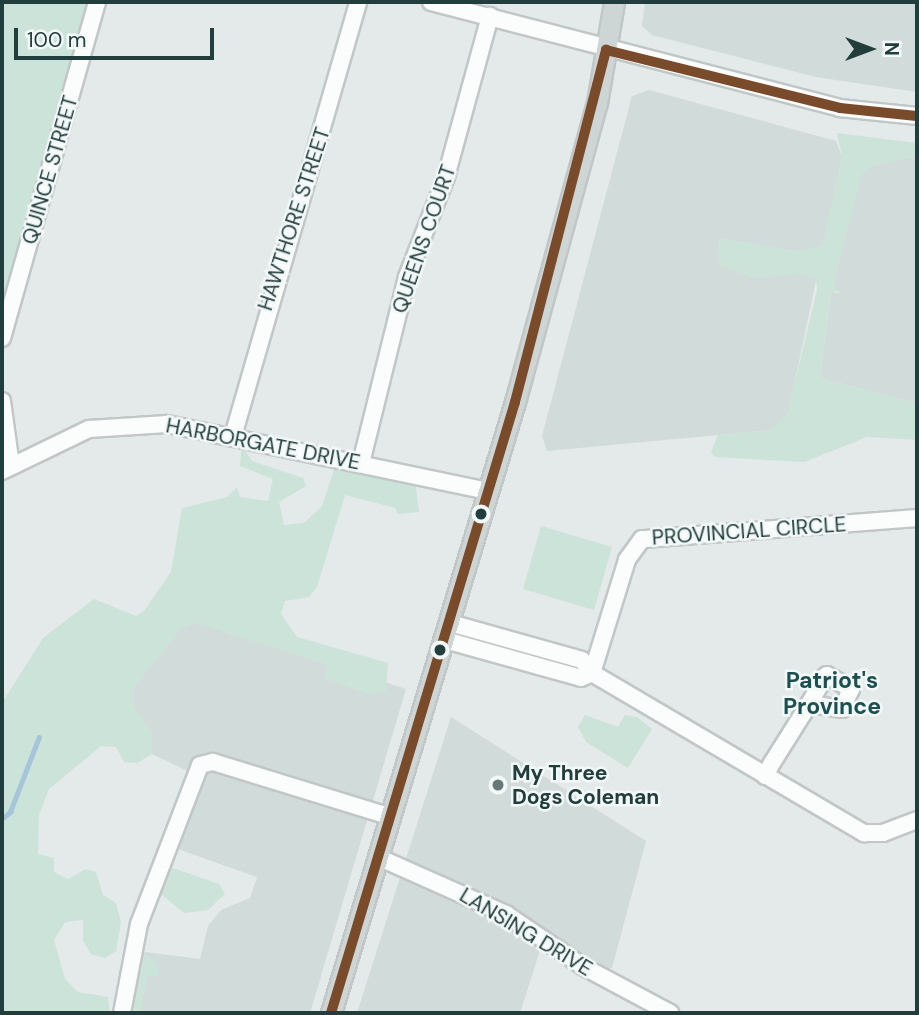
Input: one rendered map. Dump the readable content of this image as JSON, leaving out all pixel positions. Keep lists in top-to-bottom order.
{
  "streets": {
    "street": [
      "QUINCE STREET",
      "HAWTHORE STREET",
      "QUEENS COURT",
      "HARBORGATE DRIVE",
      "PROVINCIAL CIRCLE",
      "LANSING DRIVE"
    ]
  },
  "crossings": [
    ["HAWTHORE STREET", "HARBORGATE DRIVE"],
    ["QUEENS COURT", "HARBORGATE DRIVE"]
  ],
  "districts": ["Patriot's Province"],
  "places": ["My Three Dogs Coleman"],
  "scale_bar": "100 m",
  "north": "right"
}
